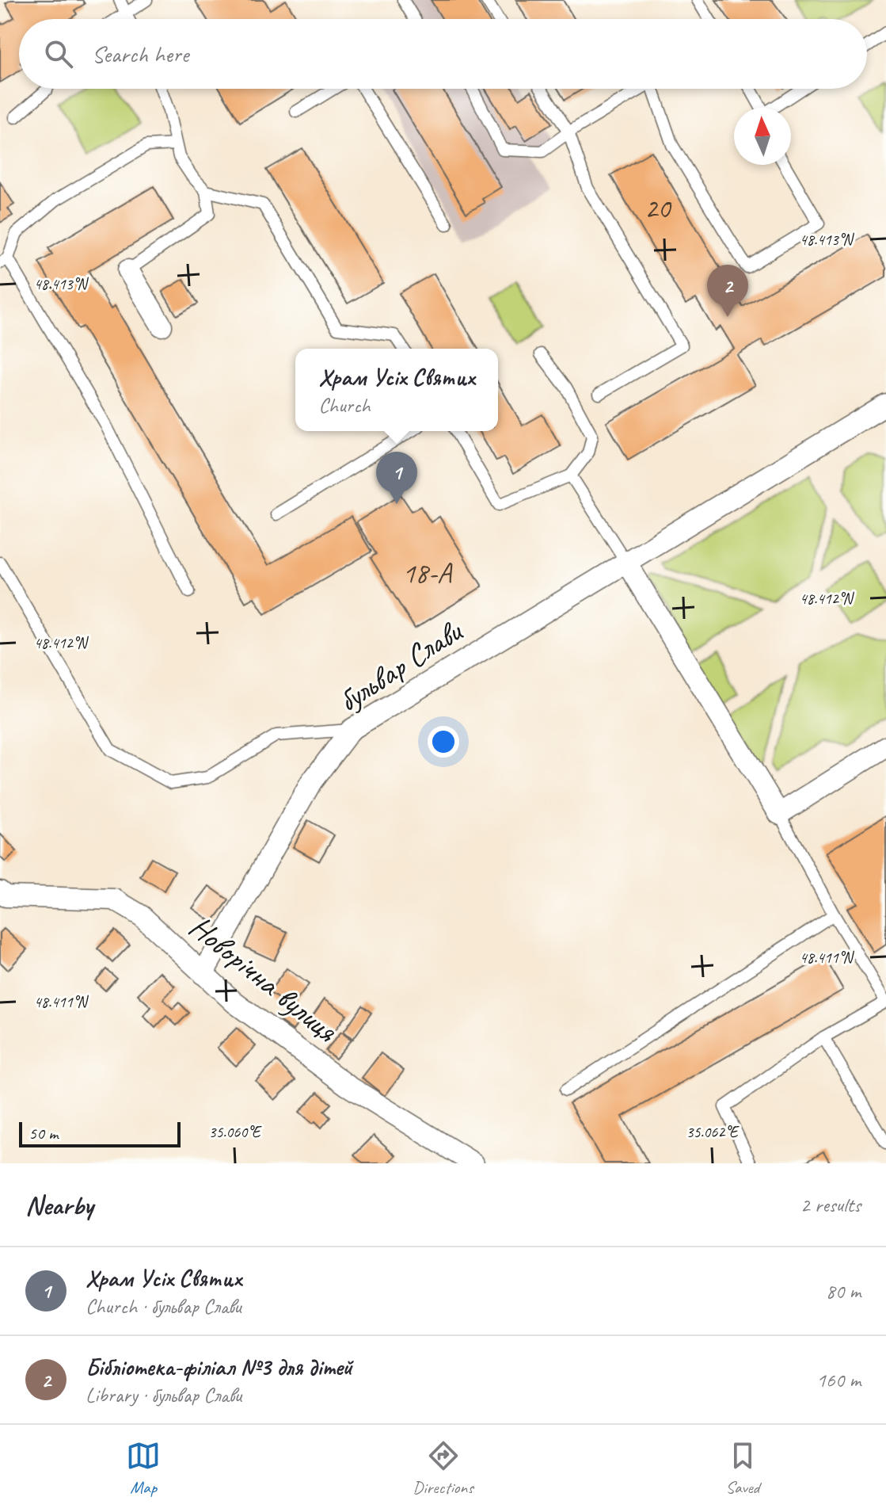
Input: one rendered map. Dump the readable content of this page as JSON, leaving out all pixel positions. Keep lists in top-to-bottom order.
{
  "streets": {
    "street": ["бульвар Слави", "Новорічна вулиця"]
  },
  "crossings": [
    ["бульвар Слави", "Новорічна вулиця"]
  ],
  "house_numbers": ["20", "18-А"],
  "scale_bar": "50 m",
  "north": "top",
  "page": {
    "search": "Search here",
    "pins": ["2", "1"],
    "popup": ["Храм Усіх Святих", "Church"],
    "scale": "50 m",
    "heading": ["Nearby", "2 results"],
    "list": [
      {
        "mark": "1",
        "name": "Храм Усіх Святих",
        "note": "Church · бульвар Слави",
        "value": "80 m"
      },
      {
        "mark": "2",
        "name": "Бібліотека-філіал №3 для дітей",
        "note": "Library · бульвар Слави",
        "value": "160 m"
      }
    ],
    "nav": ["Map", "Directions", "Saved"]
  },
  "coordinates": [
    "48.413°N",
    "48.412°N",
    "48.411°N",
    "35.060°E",
    "35.062°E"
  ]
}
